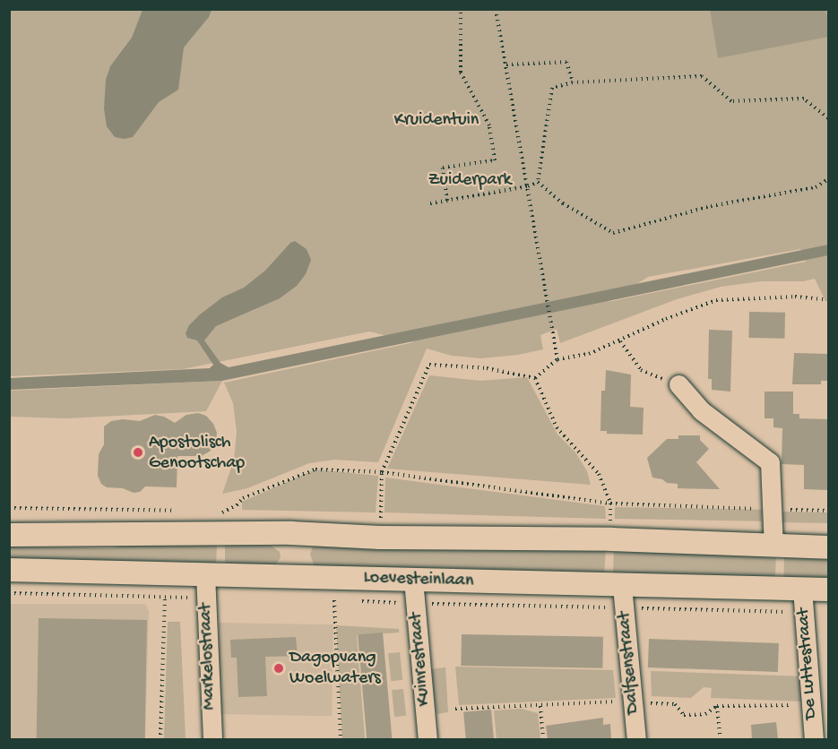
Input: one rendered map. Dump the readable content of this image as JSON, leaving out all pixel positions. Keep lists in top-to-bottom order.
{
  "streets": {
    "main road": ["Loevesteinlaan"],
    "street": [
      "Markelostraat",
      "Kuinrestraat",
      "Dalfsenstraat",
      "De Luttestraat"
    ]
  },
  "crossings": [
    ["Loevesteinlaan", "Markelostraat"],
    ["Loevesteinlaan", "Kuinrestraat"],
    ["Loevesteinlaan", "Dalfsenstraat"],
    ["Loevesteinlaan", "De Luttestraat"]
  ],
  "parks": ["Kruidentuin", "Zuiderpark"],
  "places": ["Apostolisch Genootschap", "Dagopvang Woelwaters"]
}
